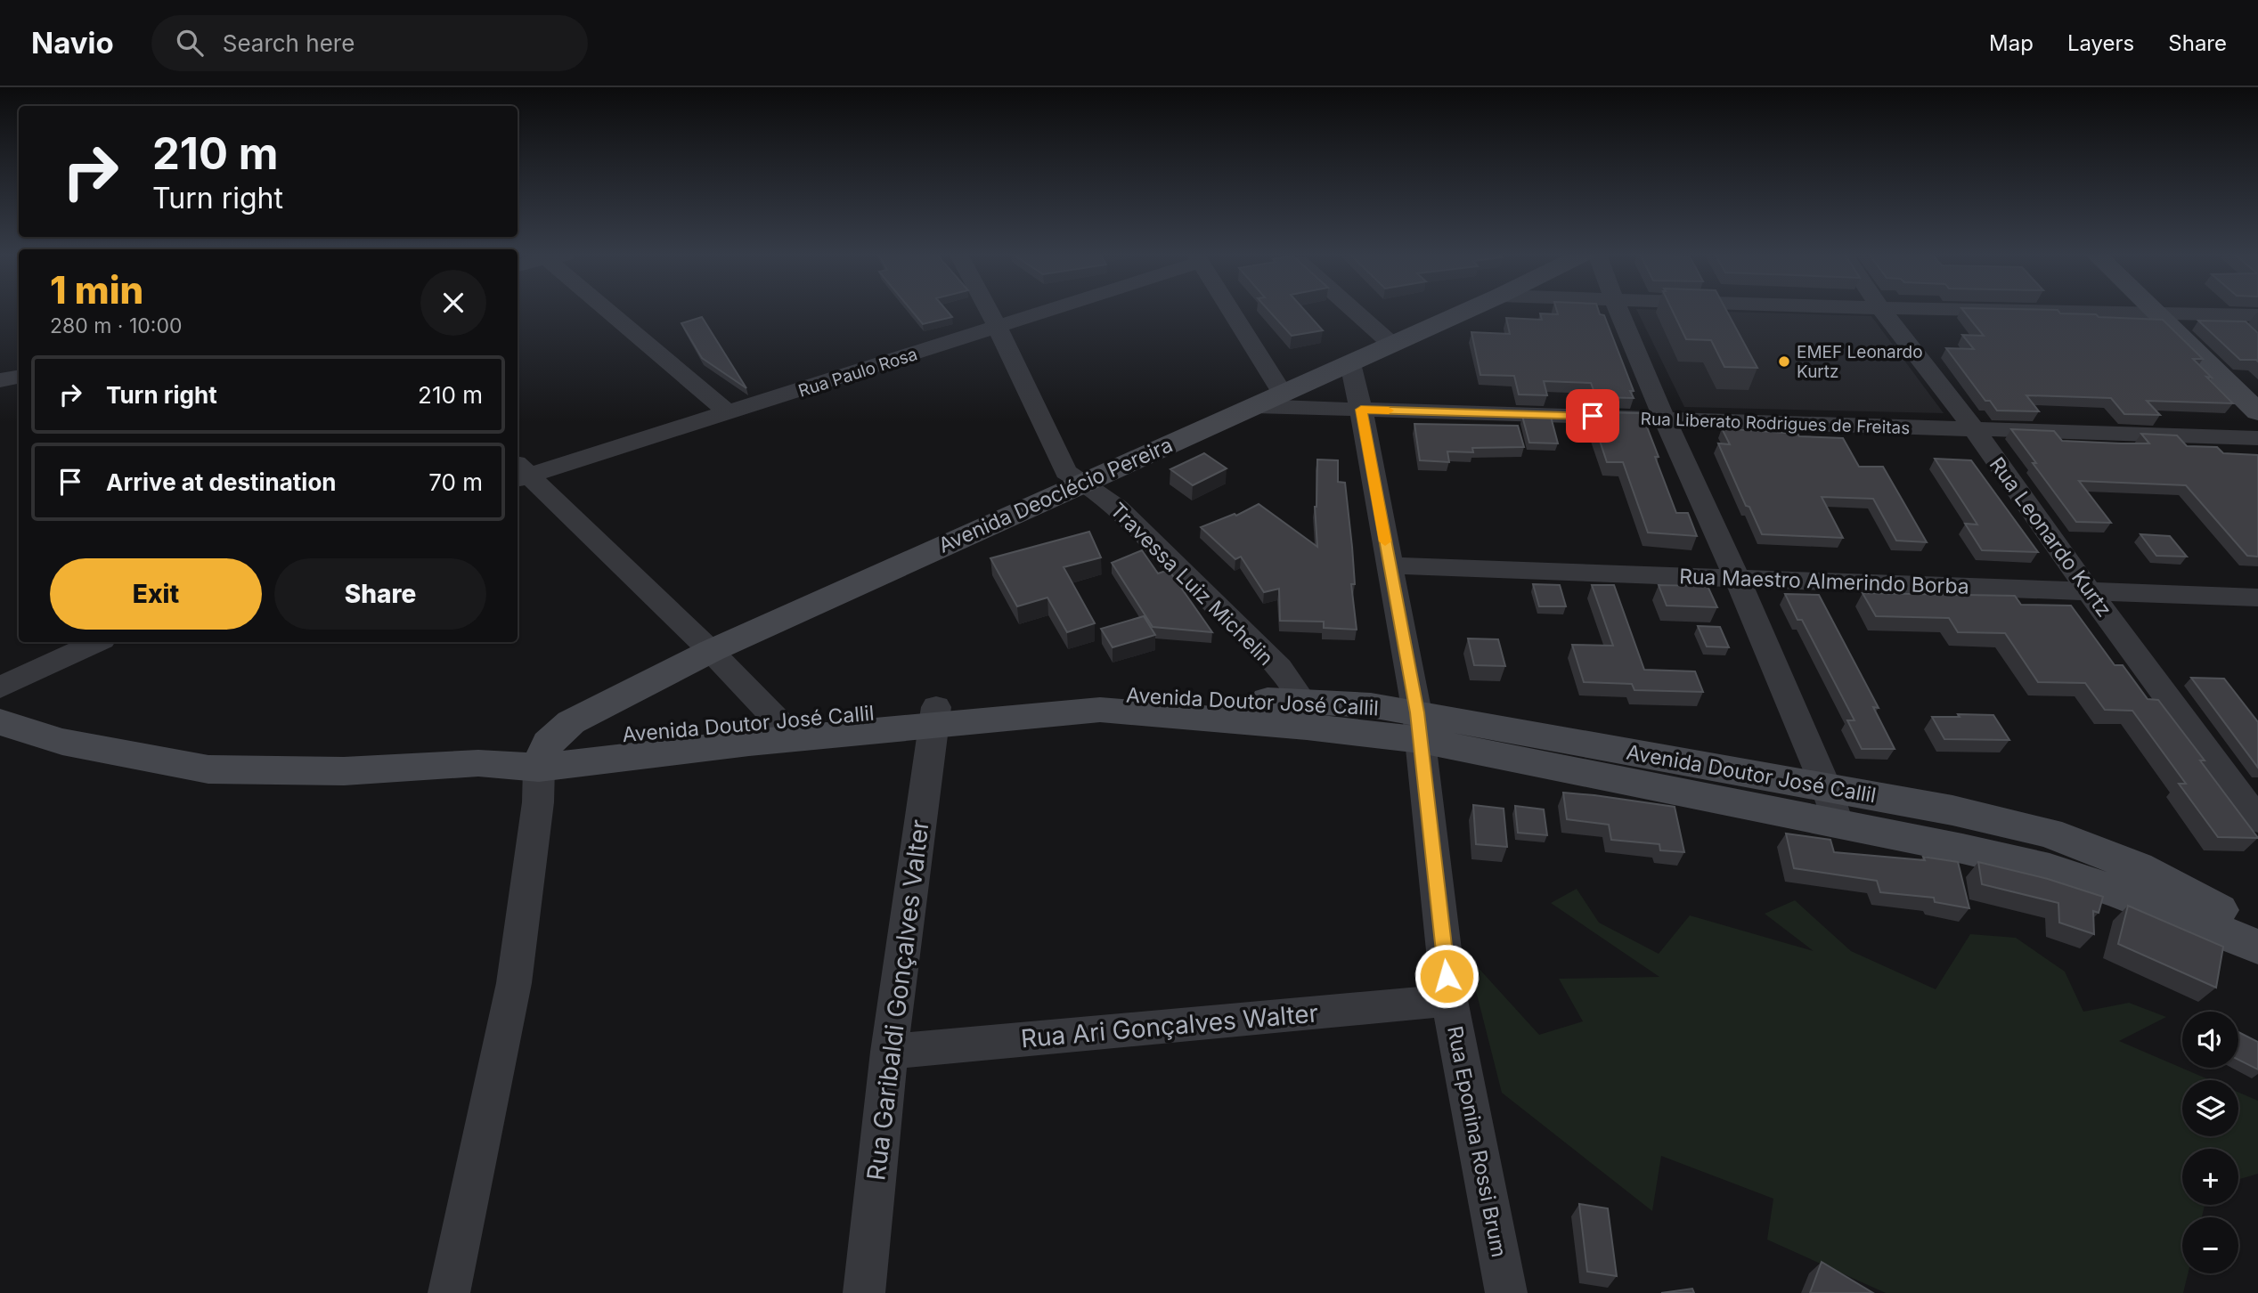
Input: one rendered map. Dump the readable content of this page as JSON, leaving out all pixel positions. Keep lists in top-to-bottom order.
{
  "streets": {
    "main road": ["Avenida Deoclécio Pereira", "Avenida Doutor José Callil"],
    "street": [
      "Rua Paulo Rosa",
      "Rua Liberato Rodrigues de Freitas",
      "Rua Leonardo Kurtz",
      "Rua Maestro Almerindo Borba",
      "Travessa Luiz Michelin",
      "Rua Garibaldi Gonçalves Valter",
      "Rua Ari Gonçalves Walter",
      "Rua Eponina Rossi Brum"
    ]
  },
  "crossings": [
    ["Rua Paulo Rosa", "Travessa Luiz Michelin"],
    ["Rua Liberato Rodrigues de Freitas", "Avenida Deoclécio Pereira"],
    ["Rua Liberato Rodrigues de Freitas", "Rua Leonardo Kurtz"],
    ["Rua Liberato Rodrigues de Freitas", "Rua Eponina Rossi Brum"],
    ["Avenida Deoclécio Pereira", "Travessa Luiz Michelin"],
    ["Avenida Deoclécio Pereira", "Avenida Doutor José Callil"],
    ["Avenida Deoclécio Pereira", "Rua Eponina Rossi Brum"],
    ["Rua Leonardo Kurtz", "Rua Maestro Almerindo Borba"],
    ["Rua Maestro Almerindo Borba", "Rua Eponina Rossi Brum"],
    ["Travessa Luiz Michelin", "Avenida Doutor José Callil"],
    ["Avenida Doutor José Callil", "Rua Garibaldi Gonçalves Valter"],
    ["Avenida Doutor José Callil", "Rua Eponina Rossi Brum"],
    ["Rua Garibaldi Gonçalves Valter", "Rua Ari Gonçalves Walter"],
    ["Rua Ari Gonçalves Walter", "Rua Eponina Rossi Brum"]
  ],
  "places": ["EMEF Leonardo Kurtz"],
  "page": {
    "header": "Navio",
    "search": "Search here",
    "nav": ["Map", "Layers", "Share"],
    "turn": ["210 m", "Turn right"],
    "heading": ["1 min", "280 m · 10:00"],
    "list": [
      {
        "name": "Turn right",
        "value": "210 m"
      },
      {
        "name": "Arrive at destination",
        "value": "70 m"
      }
    ],
    "buttons": ["Exit", "Share"],
    "map_buttons": ["+", "−"]
  }
}
